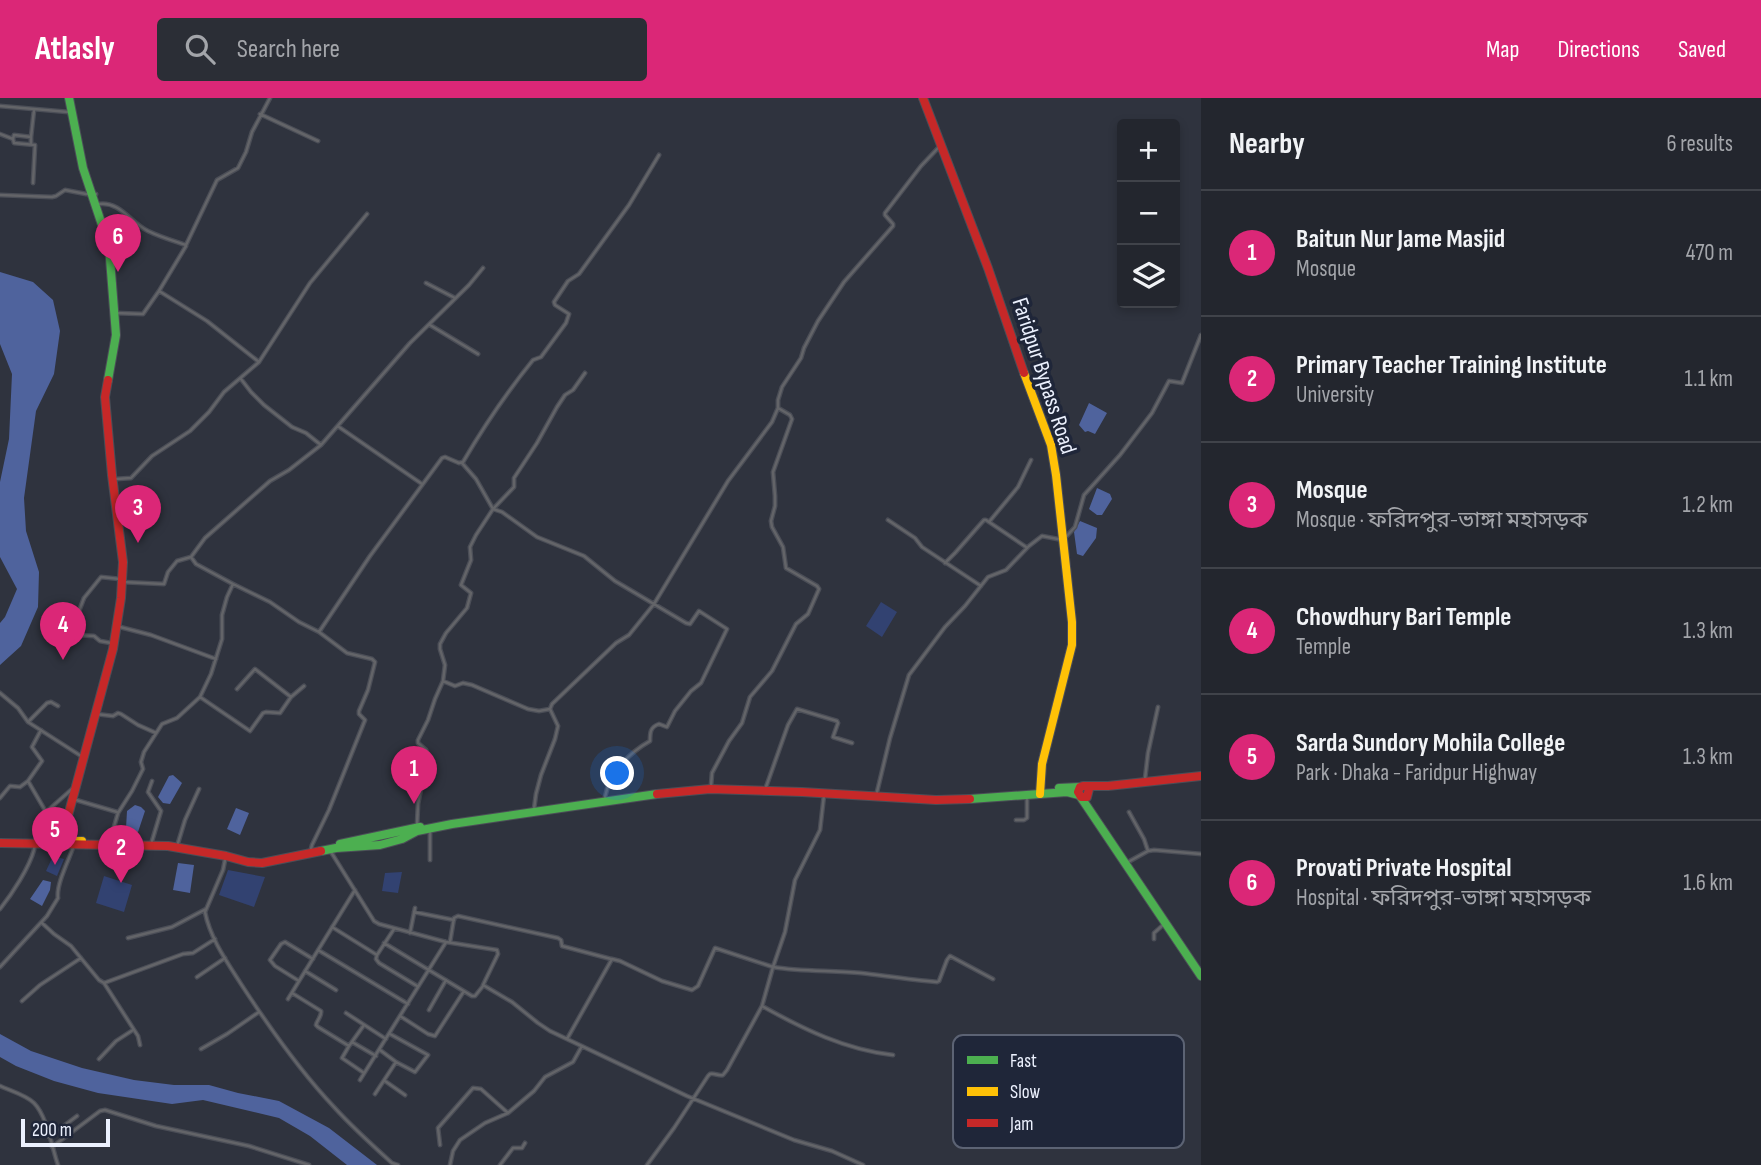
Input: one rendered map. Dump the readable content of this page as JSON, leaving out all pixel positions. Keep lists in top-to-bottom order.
{
  "streets": {
    "highway": ["Faridpur Bypass Road"]
  },
  "legend": ["Fast", "Slow", "Jam"],
  "scale_bar": "200 m",
  "page": {
    "header": "Atlasly",
    "search": "Search here",
    "nav": ["Map", "Directions", "Saved"],
    "heading": ["Nearby", "6 results"],
    "map_buttons": ["+", "−"],
    "list": [
      {
        "mark": "1",
        "name": "Baitun Nur Jame Masjid",
        "note": "Mosque",
        "value": "470 m"
      },
      {
        "mark": "2",
        "name": "Primary Teacher Training Institute",
        "note": "University",
        "value": "1.1 km"
      },
      {
        "mark": "3",
        "name": "Mosque",
        "note": "Mosque · ফরিদপুর-ভাঙ্গা মহাসড়ক",
        "value": "1.2 km"
      },
      {
        "mark": "4",
        "name": "Chowdhury Bari Temple",
        "note": "Temple",
        "value": "1.3 km"
      },
      {
        "mark": "5",
        "name": "Sarda Sundory Mohila College",
        "note": "Park · Dhaka - Faridpur Highway",
        "value": "1.3 km"
      },
      {
        "mark": "6",
        "name": "Provati Private Hospital",
        "note": "Hospital · ফরিদপুর-ভাঙ্গা মহাসড়ক",
        "value": "1.6 km"
      }
    ],
    "pins": [
      "6",
      "3",
      "4",
      "1",
      "5",
      "2"
    ],
    "scale": "200 m"
  }
}
